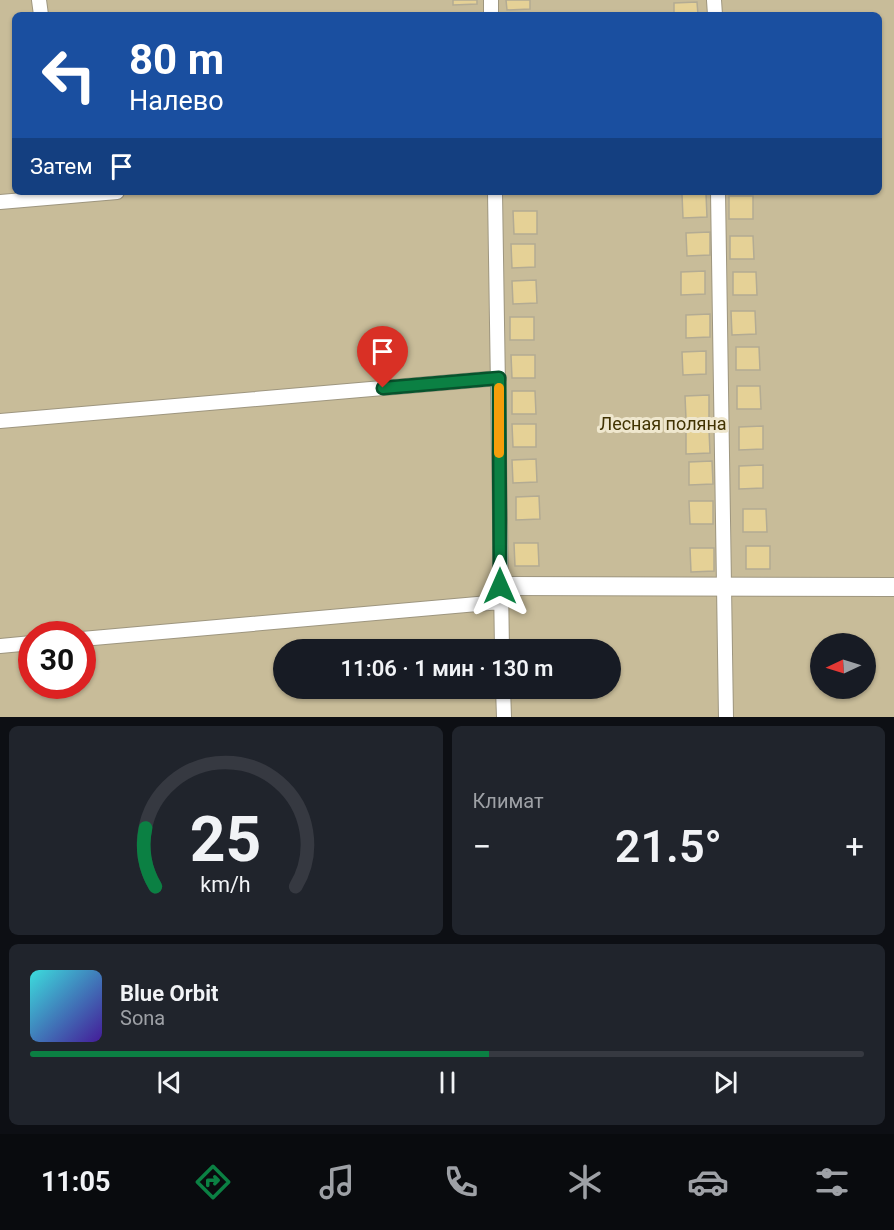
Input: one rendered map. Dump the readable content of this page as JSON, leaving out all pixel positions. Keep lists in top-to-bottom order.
{
  "parks": ["Лесная поляна"],
  "north": "left",
  "page": {
    "turn": ["80 m", "Налево"],
    "then": "Затем",
    "limit": "30",
    "trip": "11:06 · 1 мин · 130 m",
    "tile": "Климат",
    "heat": ["−", "21.5°", "+"],
    "song": ["Blue Orbit", "Sona"],
    "tabs": "11:05",
    "gauge": ["25", "km/h"]
  }
}
